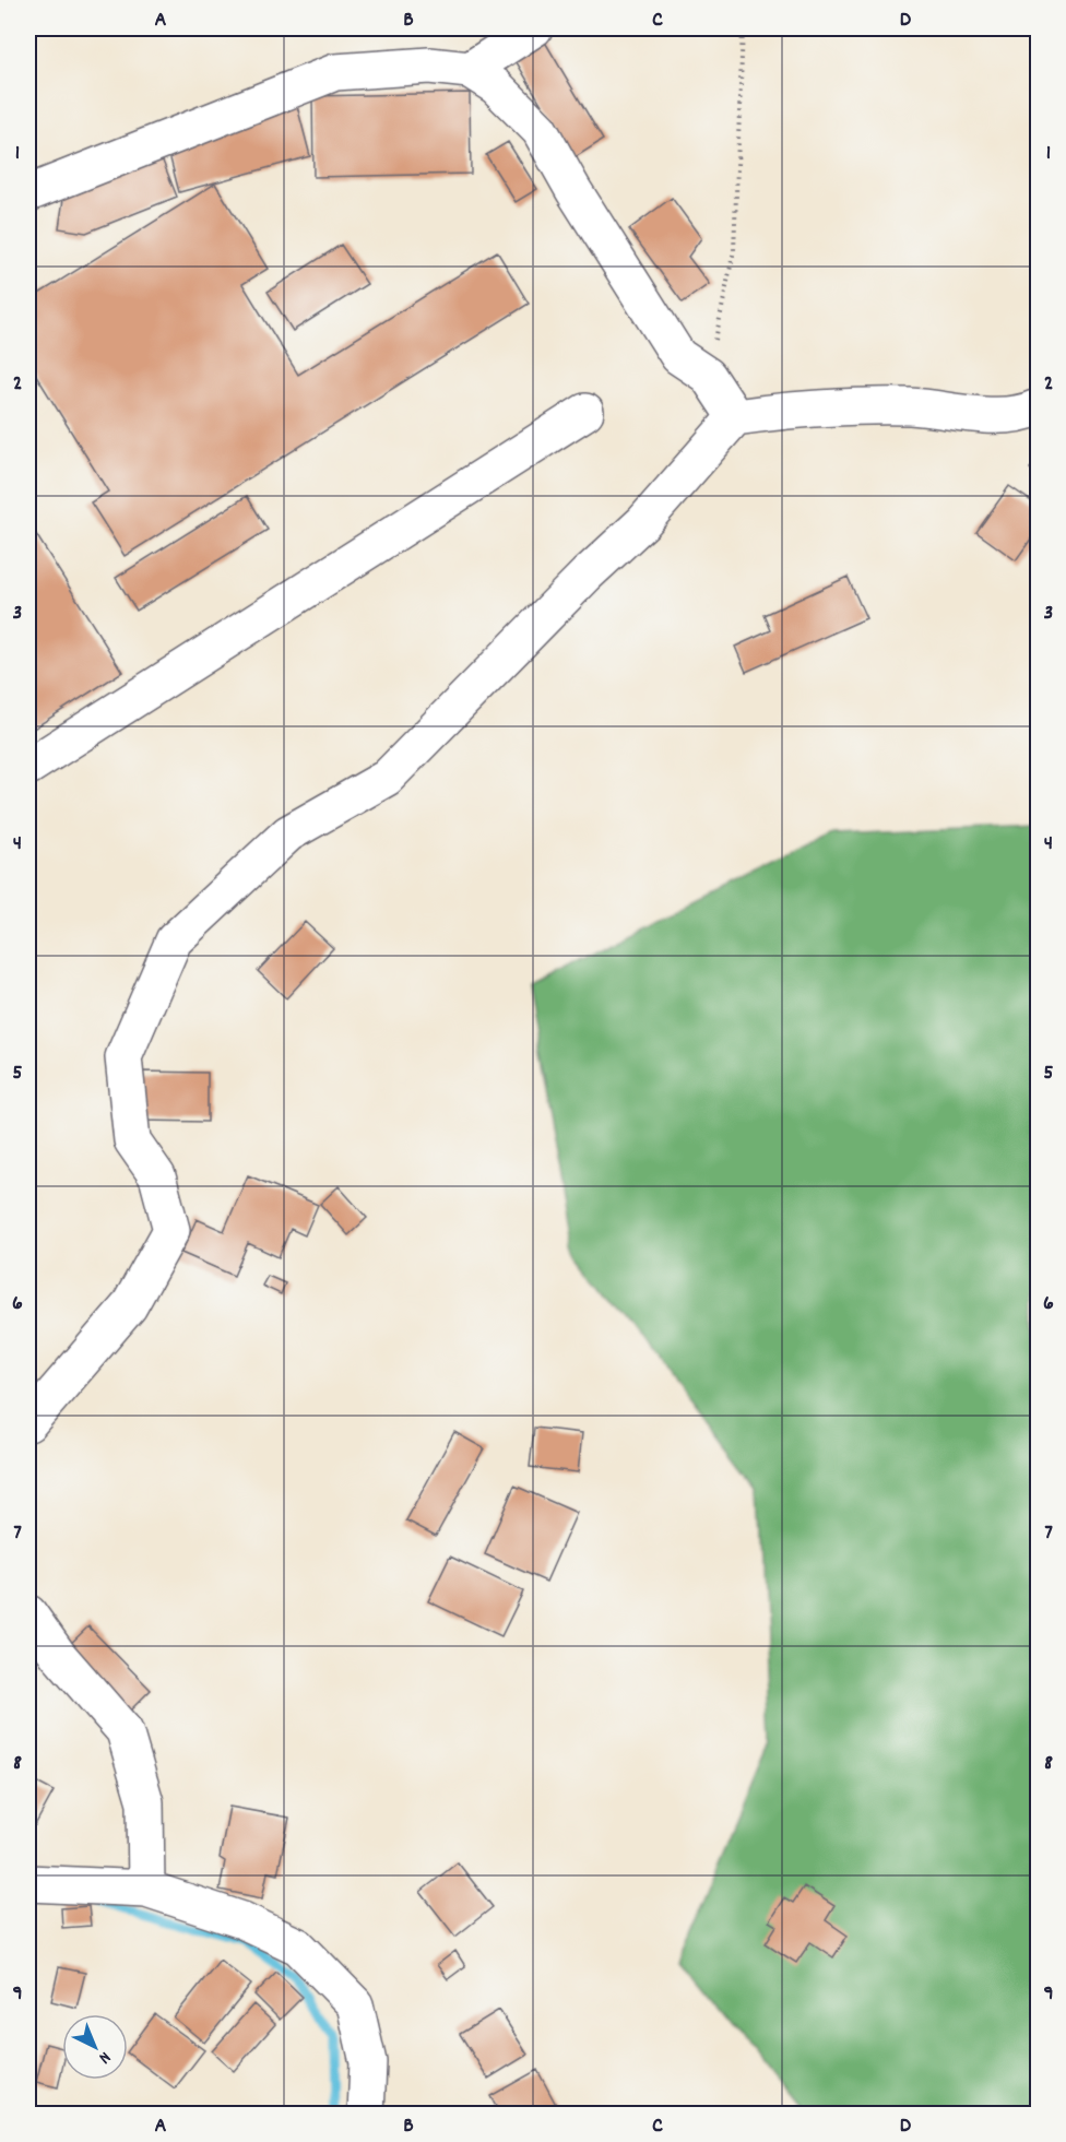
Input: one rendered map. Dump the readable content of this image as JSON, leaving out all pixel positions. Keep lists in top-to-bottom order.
{
  "north": "bottom right",
  "grid": {
    "columns": [
      "A",
      "B",
      "C",
      "D"
    ],
    "rows": [
      "1",
      "2",
      "3",
      "4",
      "5",
      "6",
      "7",
      "8",
      "9"
    ]
  }
}
